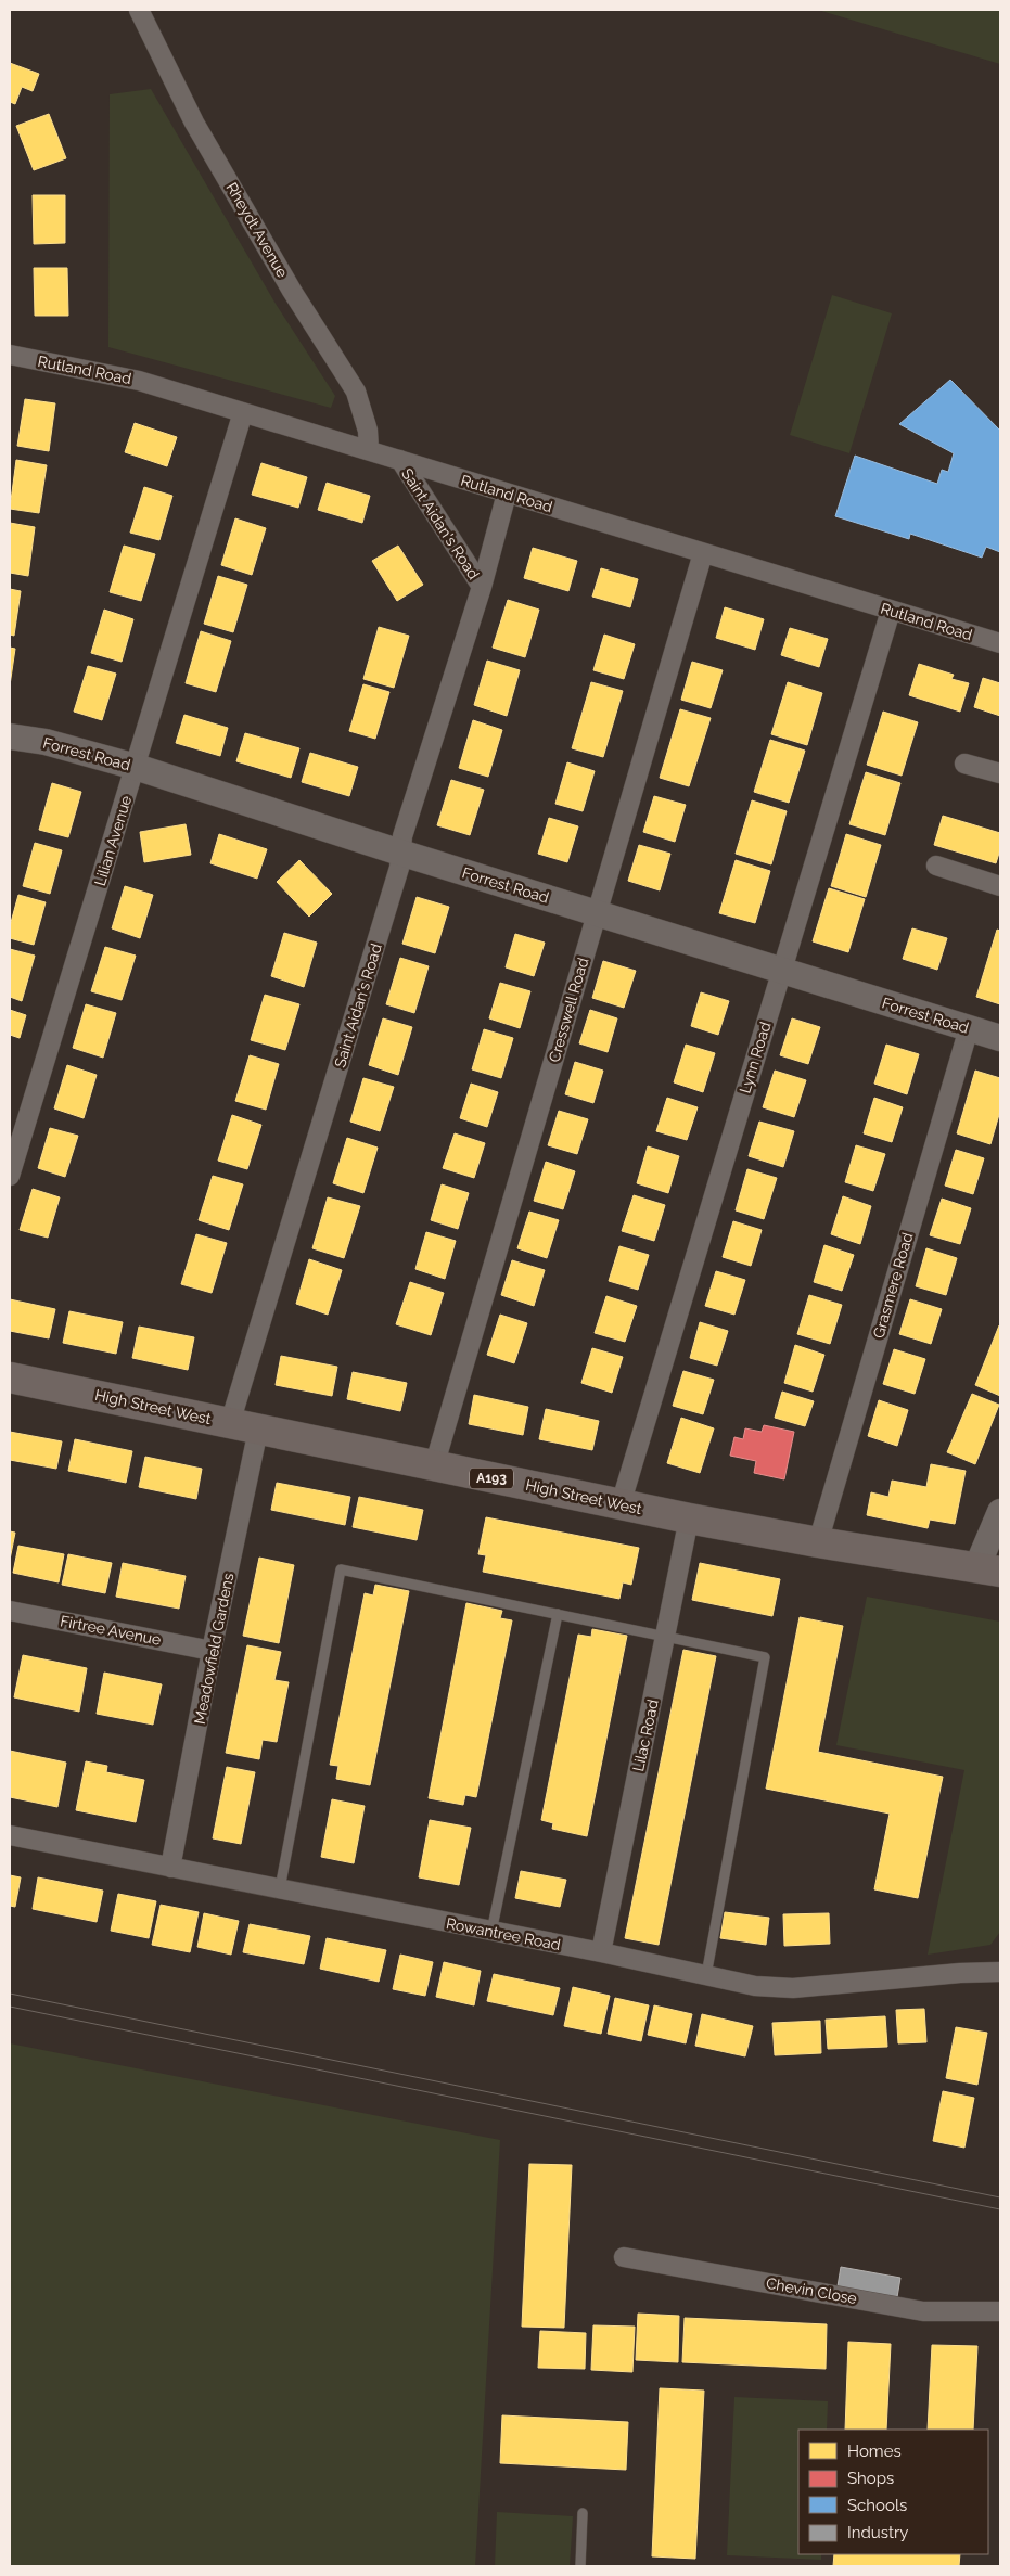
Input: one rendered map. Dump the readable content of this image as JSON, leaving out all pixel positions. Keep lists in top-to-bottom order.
{
  "streets": {
    "main road": ["High Street West", "A193"],
    "street": [
      "Rheydt Avenue",
      "Rutland Road",
      "Saint Aidan's Road",
      "Forrest Road",
      "Lilian Avenue",
      "Cresswell Road",
      "Lynn Road",
      "Grasmere Road",
      "Firtree Avenue",
      "Meadowfield Gardens",
      "Lilac Road",
      "Rowantree Road",
      "Chevin Close"
    ]
  },
  "crossings": [
    ["Rheydt Avenue", "Rutland Road"],
    ["Rutland Road", "Saint Aidan's Road"],
    ["Rutland Road", "Lilian Avenue"],
    ["Rutland Road", "Cresswell Road"],
    ["Rutland Road", "Lynn Road"],
    ["Saint Aidan's Road", "Forrest Road"],
    ["Saint Aidan's Road", "High Street West"],
    ["Saint Aidan's Road", "Meadowfield Gardens"],
    ["Forrest Road", "Lilian Avenue"],
    ["Forrest Road", "Cresswell Road"],
    ["Forrest Road", "Lynn Road"],
    ["Forrest Road", "Grasmere Road"],
    ["Cresswell Road", "High Street West"],
    ["Lynn Road", "High Street West"],
    ["Grasmere Road", "High Street West"],
    ["High Street West", "Meadowfield Gardens"],
    ["High Street West", "Lilac Road"],
    ["Firtree Avenue", "Meadowfield Gardens"],
    ["Meadowfield Gardens", "Rowantree Road"],
    ["Lilac Road", "Rowantree Road"]
  ],
  "legend": [
    "Homes",
    "Shops",
    "Schools",
    "Industry"
  ]
}
